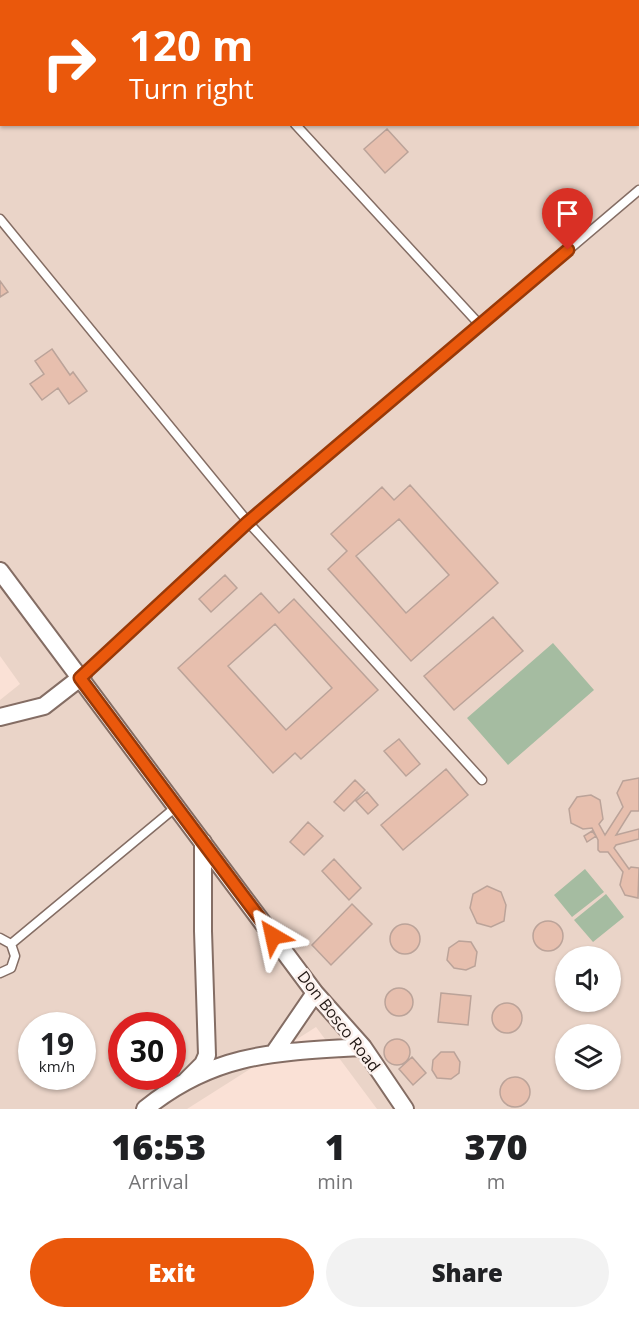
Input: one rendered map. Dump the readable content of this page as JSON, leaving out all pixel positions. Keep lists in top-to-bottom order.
{
  "streets": {
    "street": ["Don Bosco Road"]
  },
  "page": {
    "turn": ["120 m", "Turn right"],
    "speed": "19 km/h",
    "limit": "30",
    "eta": [
      "16:53",
      "Arrival",
      "1",
      "min",
      "370",
      "m"
    ],
    "buttons": ["Exit", "Share"]
  }
}
